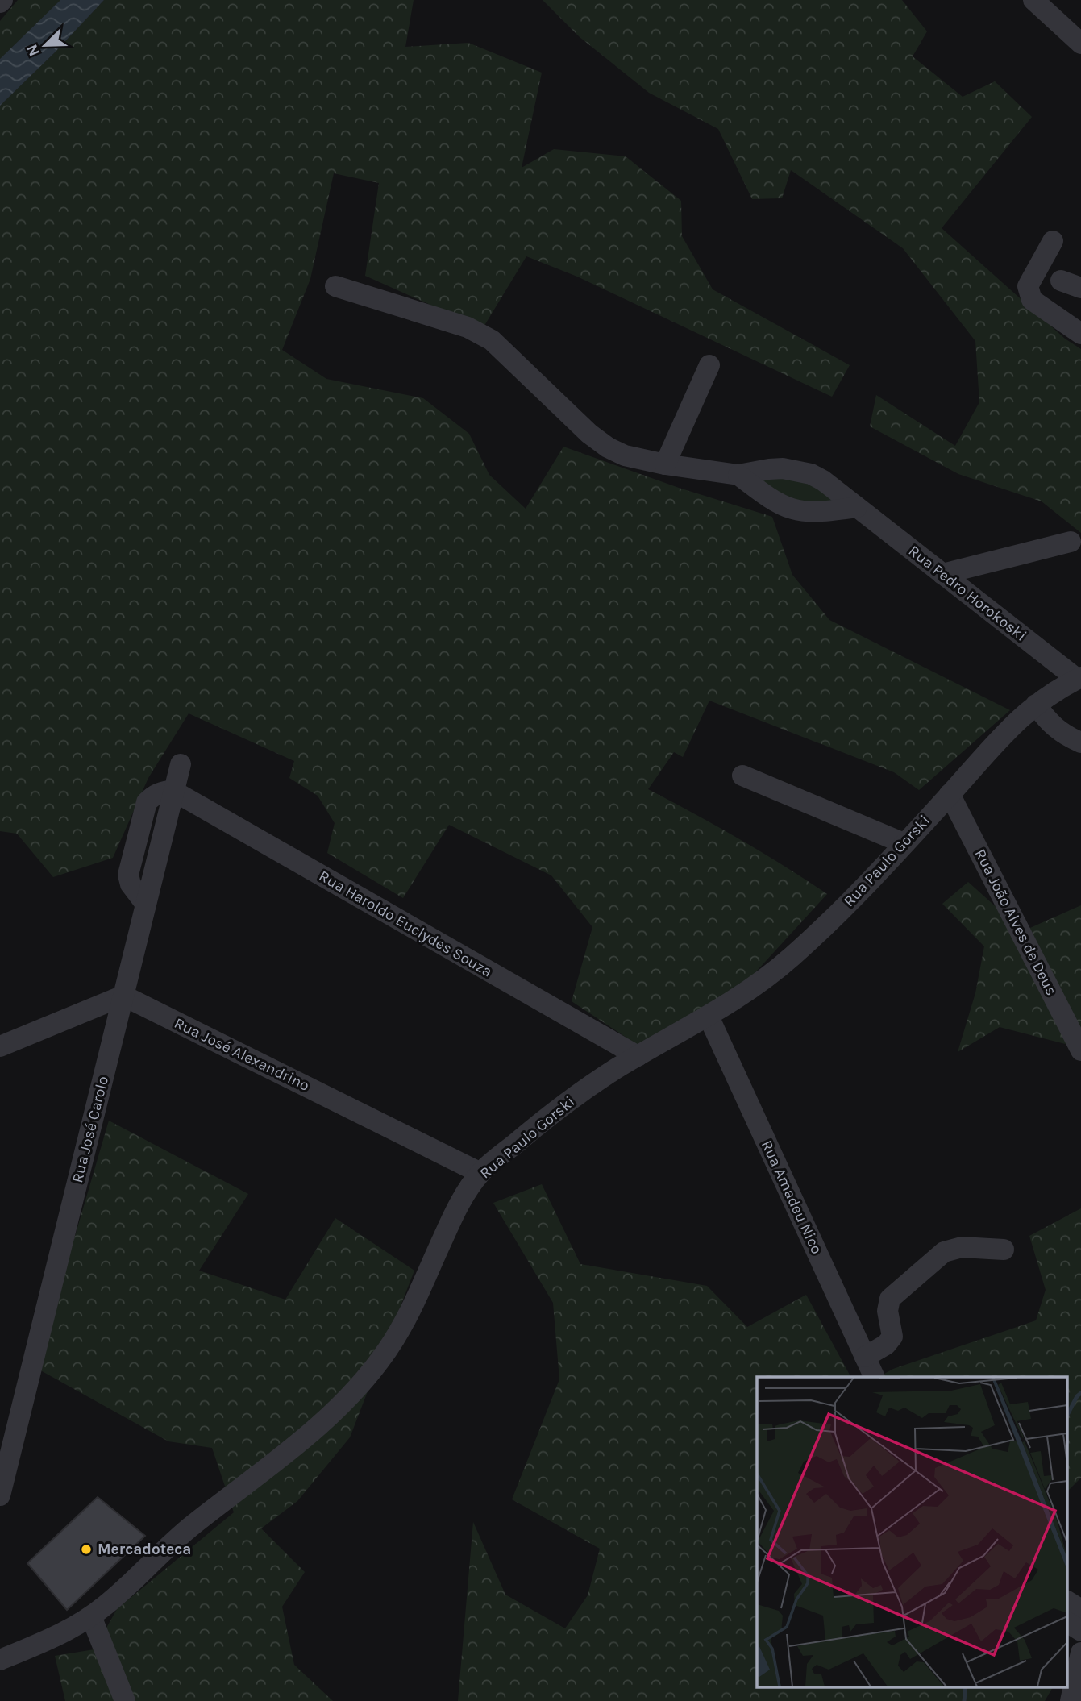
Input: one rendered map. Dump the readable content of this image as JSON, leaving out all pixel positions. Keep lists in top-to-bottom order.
{
  "streets": {
    "street": [
      "Rua Pedro Horokoski",
      "Rua Paulo Gorski",
      "Rua João Alves de Deus",
      "Rua Haroldo Euclydes Souza",
      "Rua José Alexandrino",
      "Rua José Carolo",
      "Rua Amadeu Nico"
    ]
  },
  "crossings": [
    ["Rua Pedro Horokoski", "Rua Paulo Gorski"],
    ["Rua Paulo Gorski", "Rua João Alves de Deus"],
    ["Rua Paulo Gorski", "Rua Haroldo Euclydes Souza"],
    ["Rua Paulo Gorski", "Rua José Alexandrino"],
    ["Rua Paulo Gorski", "Rua Amadeu Nico"],
    ["Rua Haroldo Euclydes Souza", "Rua José Carolo"],
    ["Rua José Alexandrino", "Rua José Carolo"]
  ],
  "places": ["Mercadoteca"],
  "north": "bottom left"
}
